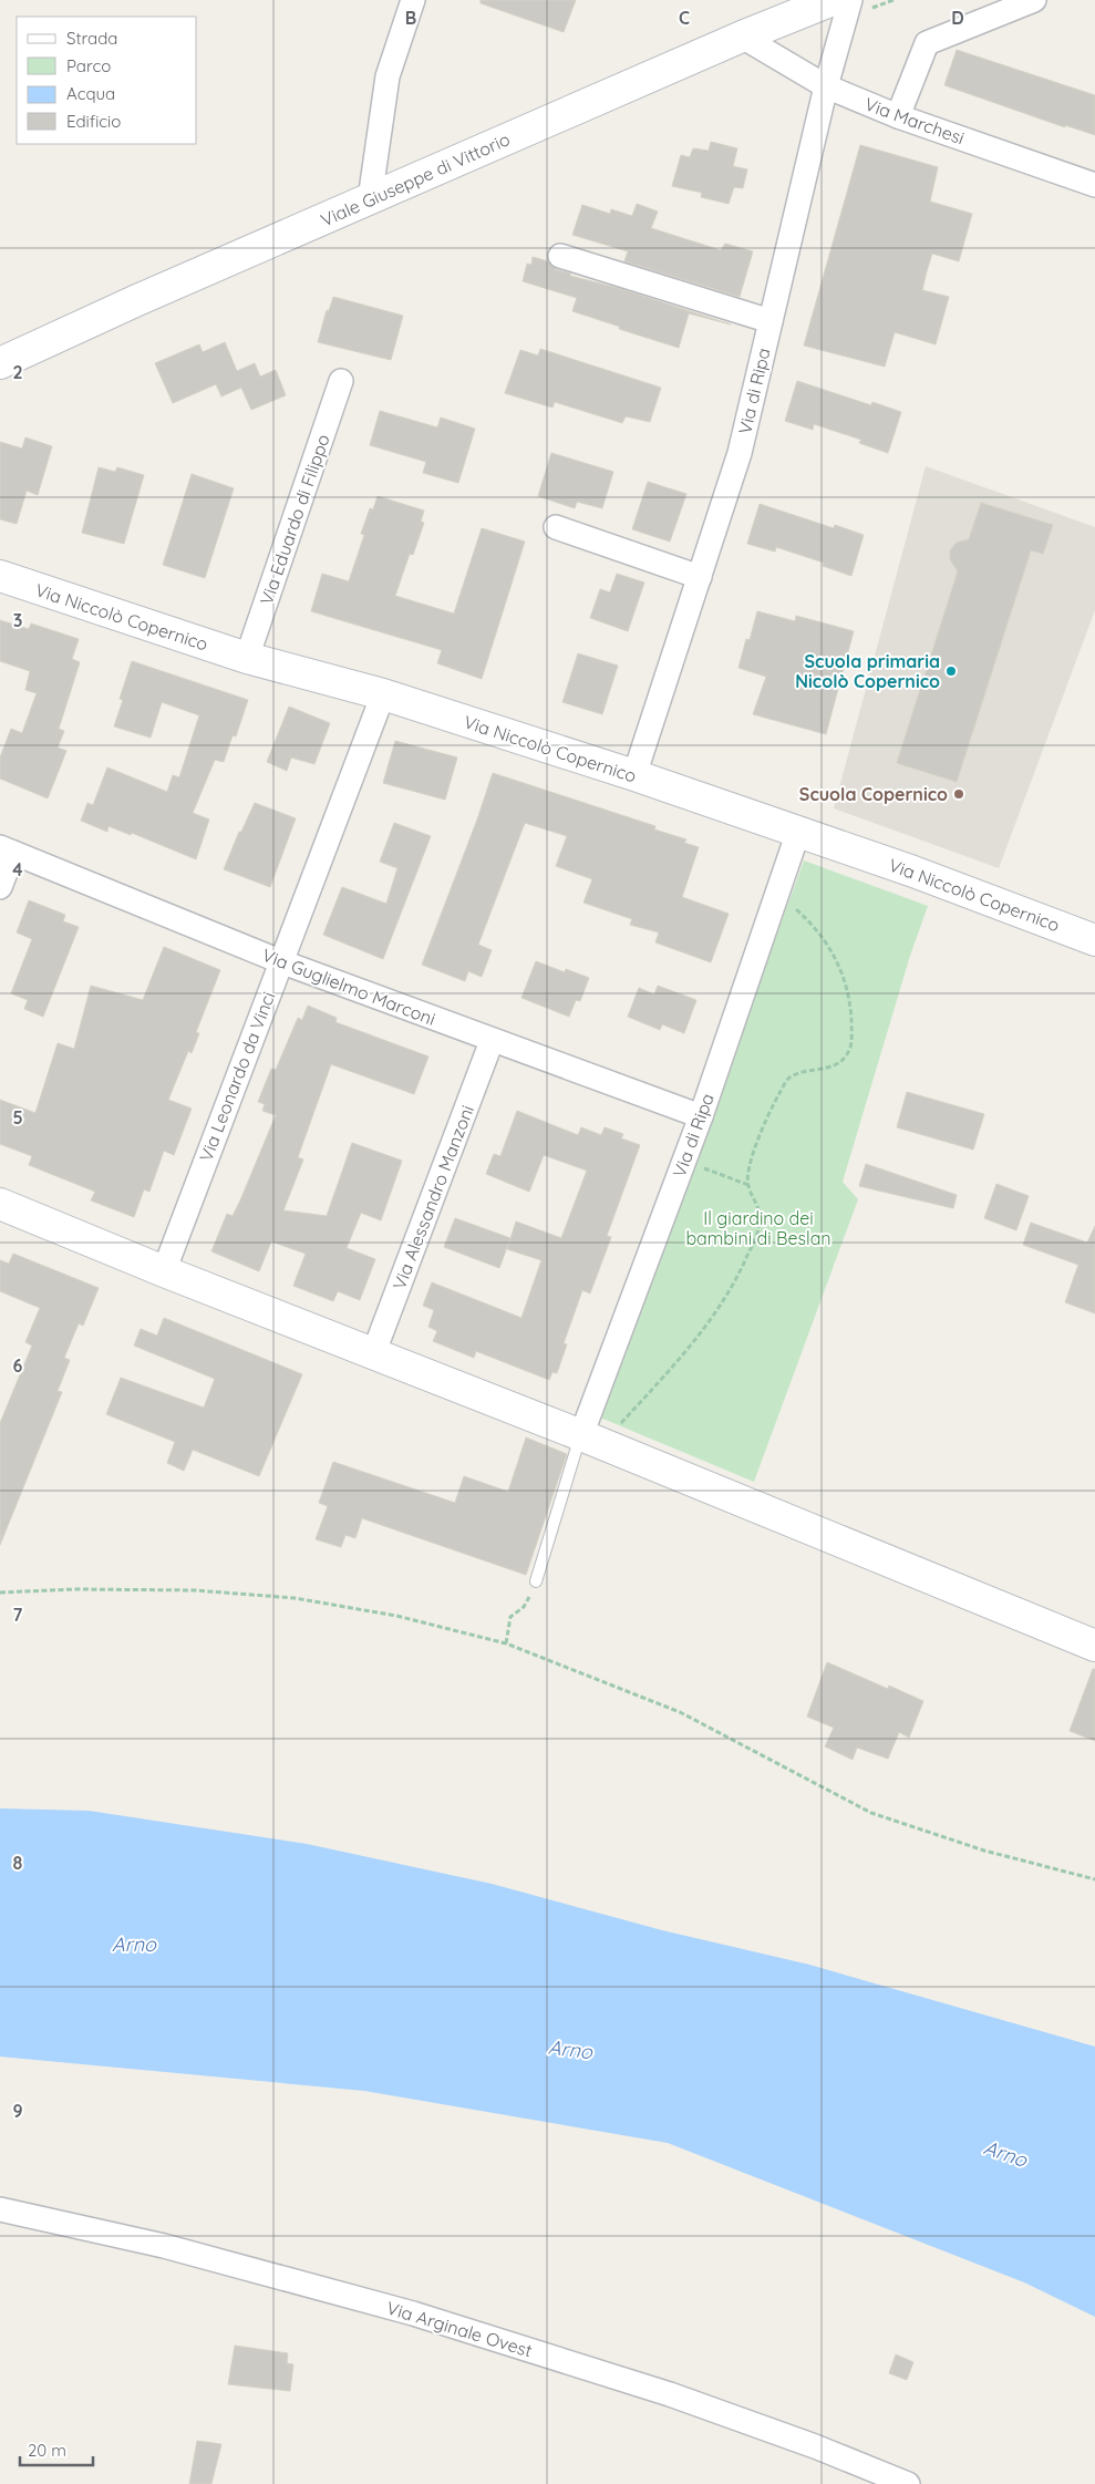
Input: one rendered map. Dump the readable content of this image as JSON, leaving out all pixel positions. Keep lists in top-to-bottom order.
{
  "streets": {
    "main road": ["Viale Giuseppe di Vittorio", "Via Niccolò Copernico"],
    "street": [
      "Via Marchesi",
      "Via di Ripa",
      "Via Eduardo di Filippo",
      "Via Guglielmo Marconi",
      "Via Leonardo da Vinci",
      "Via Alessandro Manzoni",
      "Via Arginale Ovest"
    ]
  },
  "crossings": [
    ["Via Marchesi", "Viale Giuseppe di Vittorio"],
    ["Via Marchesi", "Via di Ripa"],
    ["Via di Ripa", "Via Niccolò Copernico"],
    ["Via di Ripa", "Via Guglielmo Marconi"],
    ["Via Eduardo di Filippo", "Via Niccolò Copernico"],
    ["Via Niccolò Copernico", "Via Leonardo da Vinci"],
    ["Via Guglielmo Marconi", "Via Leonardo da Vinci"],
    ["Via Guglielmo Marconi", "Via Alessandro Manzoni"]
  ],
  "water": ["Arno"],
  "parks": ["Il giardino dei bambini di Beslan"],
  "places": ["Scuola primaria Nicolò Copernico", "Scuola Copernico"],
  "legend": [
    "Strada",
    "Parco",
    "Acqua",
    "Edificio"
  ],
  "scale_bar": "20 m",
  "grid": {
    "columns": ["B", "C", "D"],
    "rows": [
      "2",
      "3",
      "4",
      "5",
      "6",
      "7",
      "8",
      "9"
    ]
  }
}
